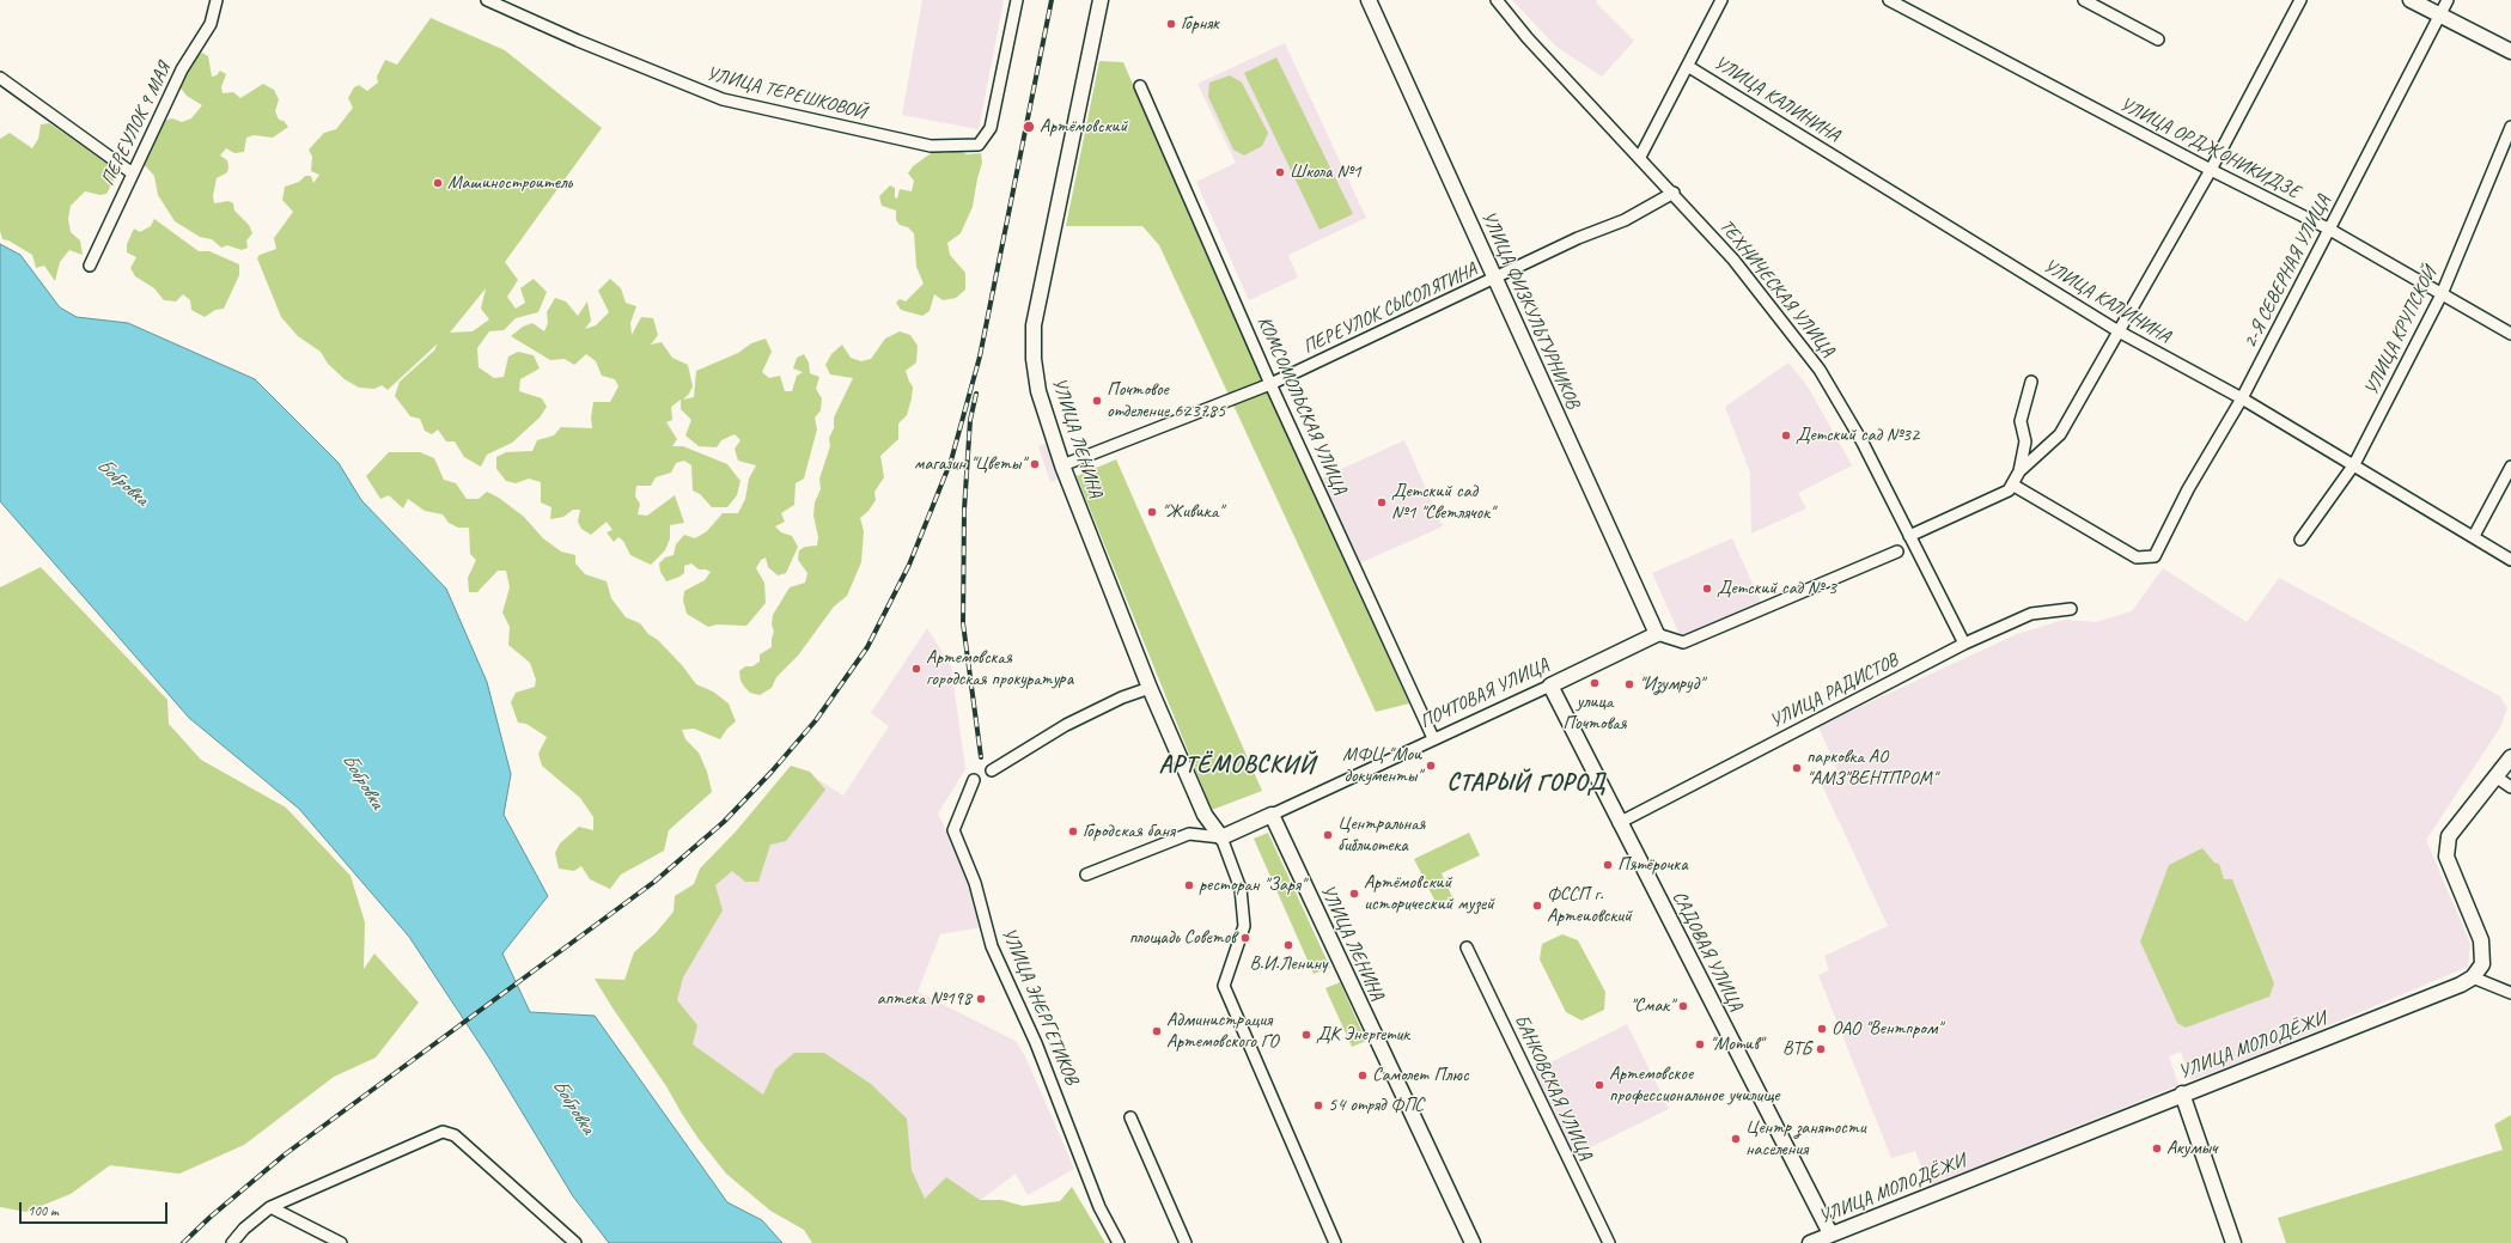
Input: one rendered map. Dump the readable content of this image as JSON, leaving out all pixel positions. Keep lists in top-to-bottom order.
{
  "streets": {
    "street": [
      "УЛИЦА ТЕРЕШКОВОЙ",
      "УЛИЦА КАЛИНИНА",
      "ПЕРЕУЛОК 9 МАЯ",
      "УЛИЦА ОРДЖОНИКИДЗЕ",
      "2-Я СЕВЕРНАЯ УЛИЦА",
      "ТЕХНИЧЕСКАЯ УЛИЦА",
      "ПЕРЕУЛОК СЫСОЛЯТИНА",
      "УЛИЦА ФИЗКУЛЬТУРНИКОВ",
      "УЛИЦА КРУПСКОЙ",
      "КОМСОМОЛЬСКАЯ УЛИЦА",
      "УЛИЦА ЛЕНИНА",
      "УЛИЦА РАДИСТОВ",
      "ПОЧТОВАЯ УЛИЦА",
      "САДОВАЯ УЛИЦА",
      "УЛИЦА ЭНЕРГЕТИКОВ",
      "УЛИЦА МОЛОДЁЖИ",
      "БАНКОВСКАЯ УЛИЦА"
    ]
  },
  "crossings": [
    ["УЛИЦА КАЛИНИНА", "2-Я СЕВЕРНАЯ УЛИЦА"],
    ["УЛИЦА КАЛИНИНА", "УЛИЦА КРУПСКОЙ"],
    ["УЛИЦА ОРДЖОНИКИДЗЕ", "2-Я СЕВЕРНАЯ УЛИЦА"],
    ["УЛИЦА ОРДЖОНИКИДЗЕ", "УЛИЦА КРУПСКОЙ"],
    ["ТЕХНИЧЕСКАЯ УЛИЦА", "ПЕРЕУЛОК СЫСОЛЯТИНА"],
    ["ТЕХНИЧЕСКАЯ УЛИЦА", "УЛИЦА РАДИСТОВ"],
    ["ПЕРЕУЛОК СЫСОЛЯТИНА", "УЛИЦА ФИЗКУЛЬТУРНИКОВ"],
    ["ПЕРЕУЛОК СЫСОЛЯТИНА", "КОМСОМОЛЬСКАЯ УЛИЦА"],
    ["ПЕРЕУЛОК СЫСОЛЯТИНА", "УЛИЦА ЛЕНИНА"],
    ["УЛИЦА ФИЗКУЛЬТУРНИКОВ", "ПОЧТОВАЯ УЛИЦА"],
    ["КОМСОМОЛЬСКАЯ УЛИЦА", "ПОЧТОВАЯ УЛИЦА"],
    ["УЛИЦА ЛЕНИНА", "ПОЧТОВАЯ УЛИЦА"],
    ["УЛИЦА РАДИСТОВ", "САДОВАЯ УЛИЦА"],
    ["ПОЧТОВАЯ УЛИЦА", "САДОВАЯ УЛИЦА"],
    ["САДОВАЯ УЛИЦА", "УЛИЦА МОЛОДЁЖИ"]
  ],
  "districts": ["АРТЁМОВСКИЙ", "СТАРЫЙ ГОРОД"],
  "water": ["Бобровка"],
  "places": [
    "Горняк",
    "Артёмовский",
    "Школа №1",
    "Машиностроитель",
    "Почтовое отделение 623785",
    "Детский сад №32",
    "магазин \"Цветы\"",
    "Детский сад №1 \"Светлячок\"",
    "\"Живика\"",
    "Детский сад № 3",
    "Артемовская городская прокуратура",
    "улица Почтовая",
    "\"Изумруд\"",
    "МФЦ \"Мои документы\"",
    "парковка АО \"АМЗ\"ВЕНТПРОМ\"",
    "Городская баня",
    "Центральная библиотека",
    "Пятёрочка",
    "ресторан \"Заря\"",
    "Артёмовский исторический музей",
    "ФССП г. Артеиовский",
    "площадь Советов",
    "В.И.Ленину",
    "аптека №198",
    "\"Смак\"",
    "ОАО \"Вентпром\"",
    "Администрация Артемовского ГО",
    "ДК Энергетик",
    "\"Мотив\"",
    "ВТБ",
    "Самолет Плюс",
    "Артемовское профессиональное училище",
    "54 отряд ФПС",
    "Центр занятости населения",
    "Акумыч"
  ],
  "scale_bar": "100 m"
}
